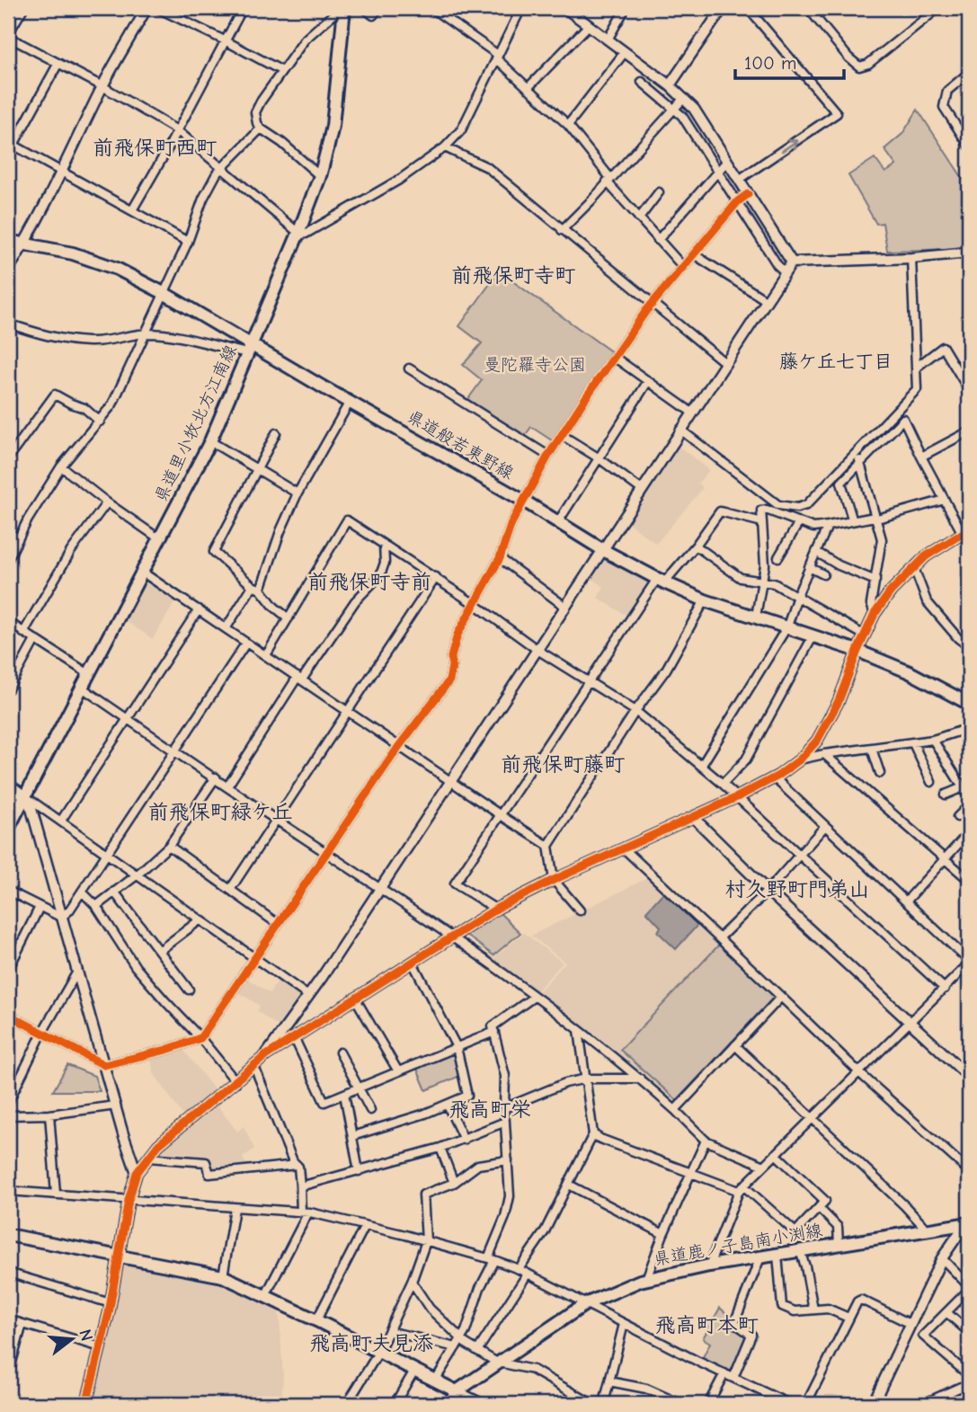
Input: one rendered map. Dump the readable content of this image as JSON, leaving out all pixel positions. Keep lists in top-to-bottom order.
{
  "streets": {
    "main road": ["県道里小牧北方江南線", "県道般若東野線", "県道鹿ノ子島南小渕線"]
  },
  "crossings": [
    ["県道里小牧北方江南線", "県道般若東野線"]
  ],
  "districts": [
    "前飛保町西町",
    "前飛保町寺町",
    "藤ケ丘七丁目",
    "前飛保町寺前",
    "前飛保町藤町",
    "前飛保町緑ケ丘",
    "村久野町門弟山",
    "飛高町栄",
    "飛高町本町",
    "飛高町夫見添"
  ],
  "parks": ["曼陀羅寺公園"],
  "scale_bar": "100 m",
  "north": "right"
}
